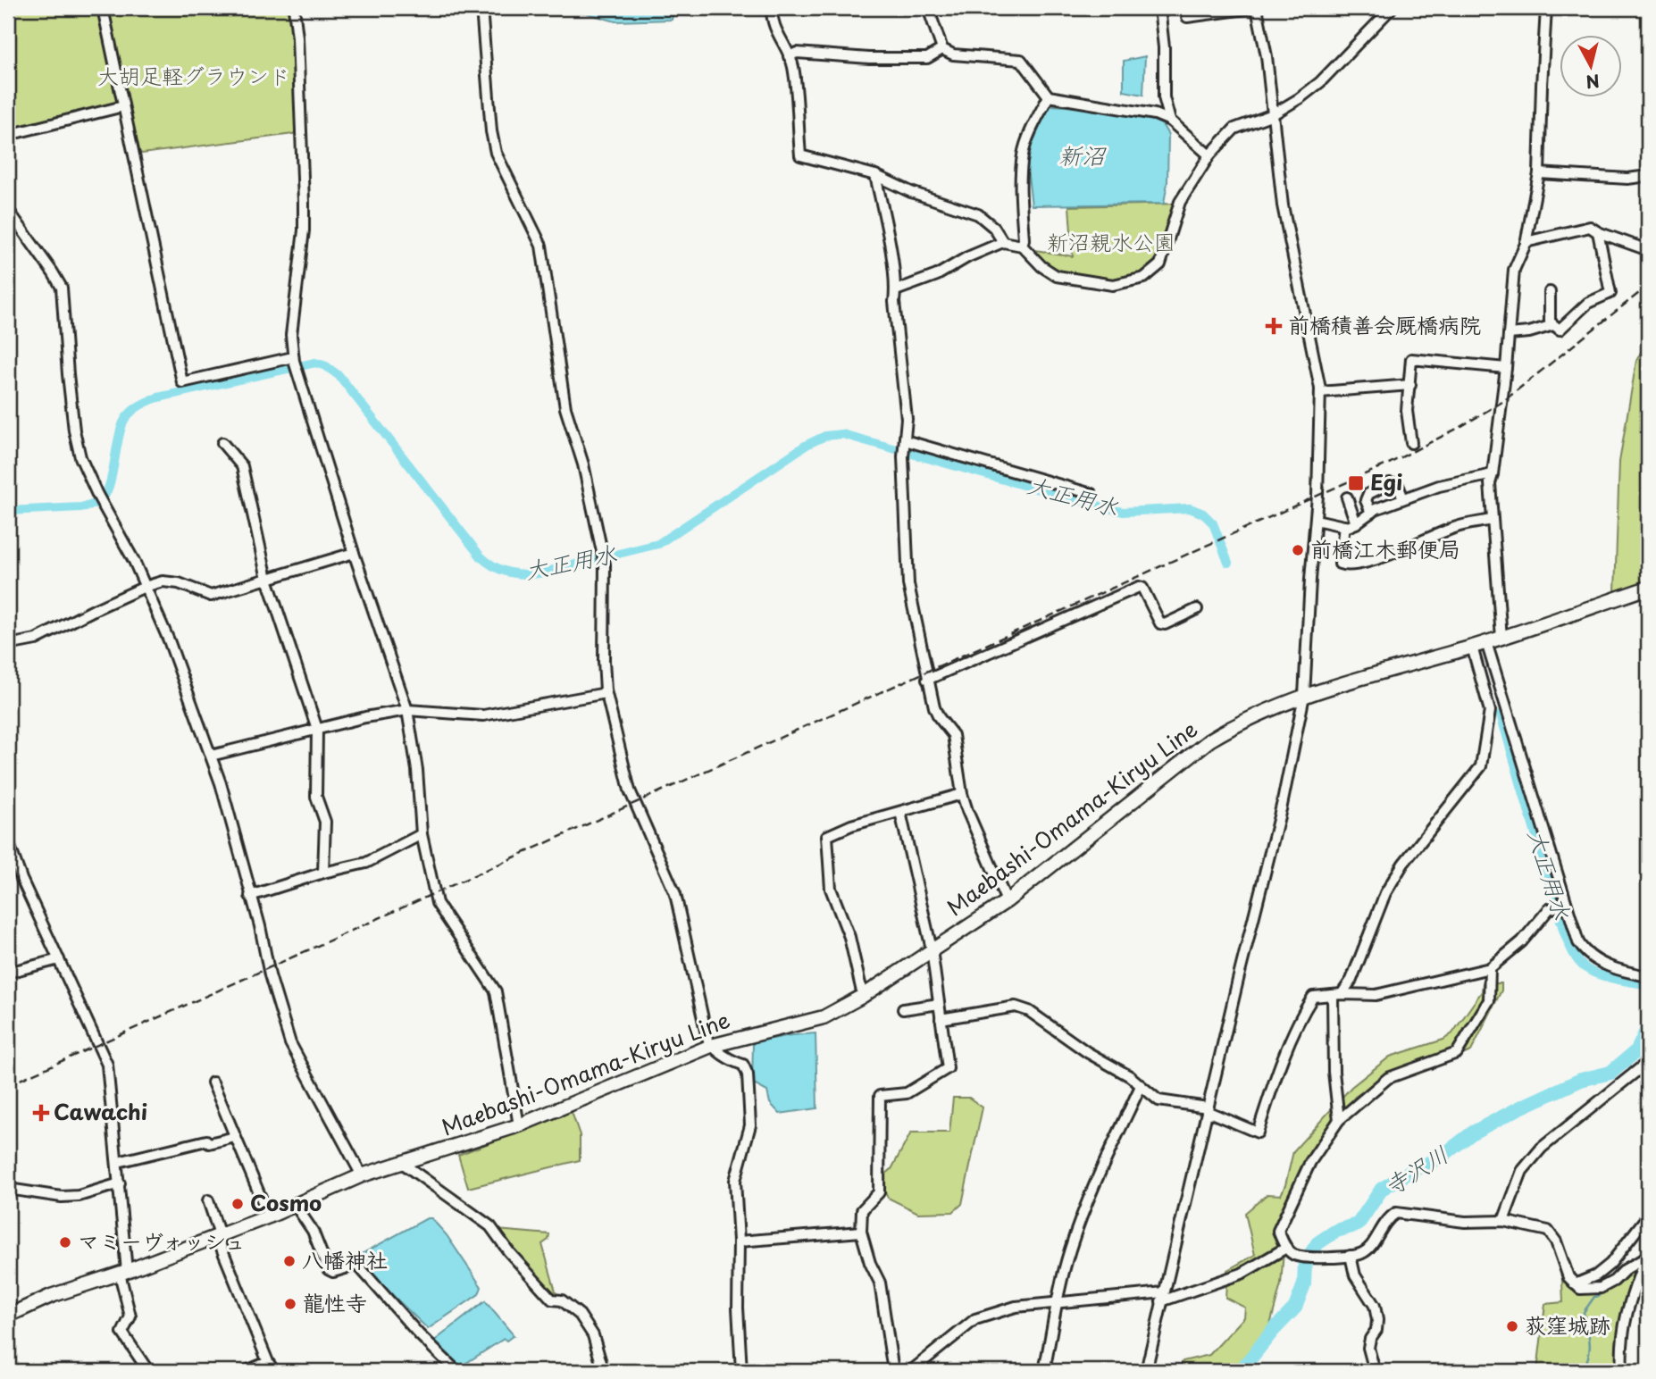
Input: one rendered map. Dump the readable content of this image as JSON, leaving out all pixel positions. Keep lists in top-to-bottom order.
{
  "streets": {
    "main road": ["Maebashi-Omama-Kiryu Line"]
  },
  "water": ["新沼", "大正用水", "寺沢川"],
  "parks": ["大胡足軽グラウンド", "新沼親水公園"],
  "places": {
    "health": ["前橋積善会厩橋病院", "Cawachi"],
    "transit": ["Egi"],
    "other": [
      "前橋江木郵便局",
      "Cosmo",
      "マミーヴォッシュ",
      "八幡神社",
      "龍性寺",
      "荻窪城跡"
    ]
  },
  "north": "bottom"
}
